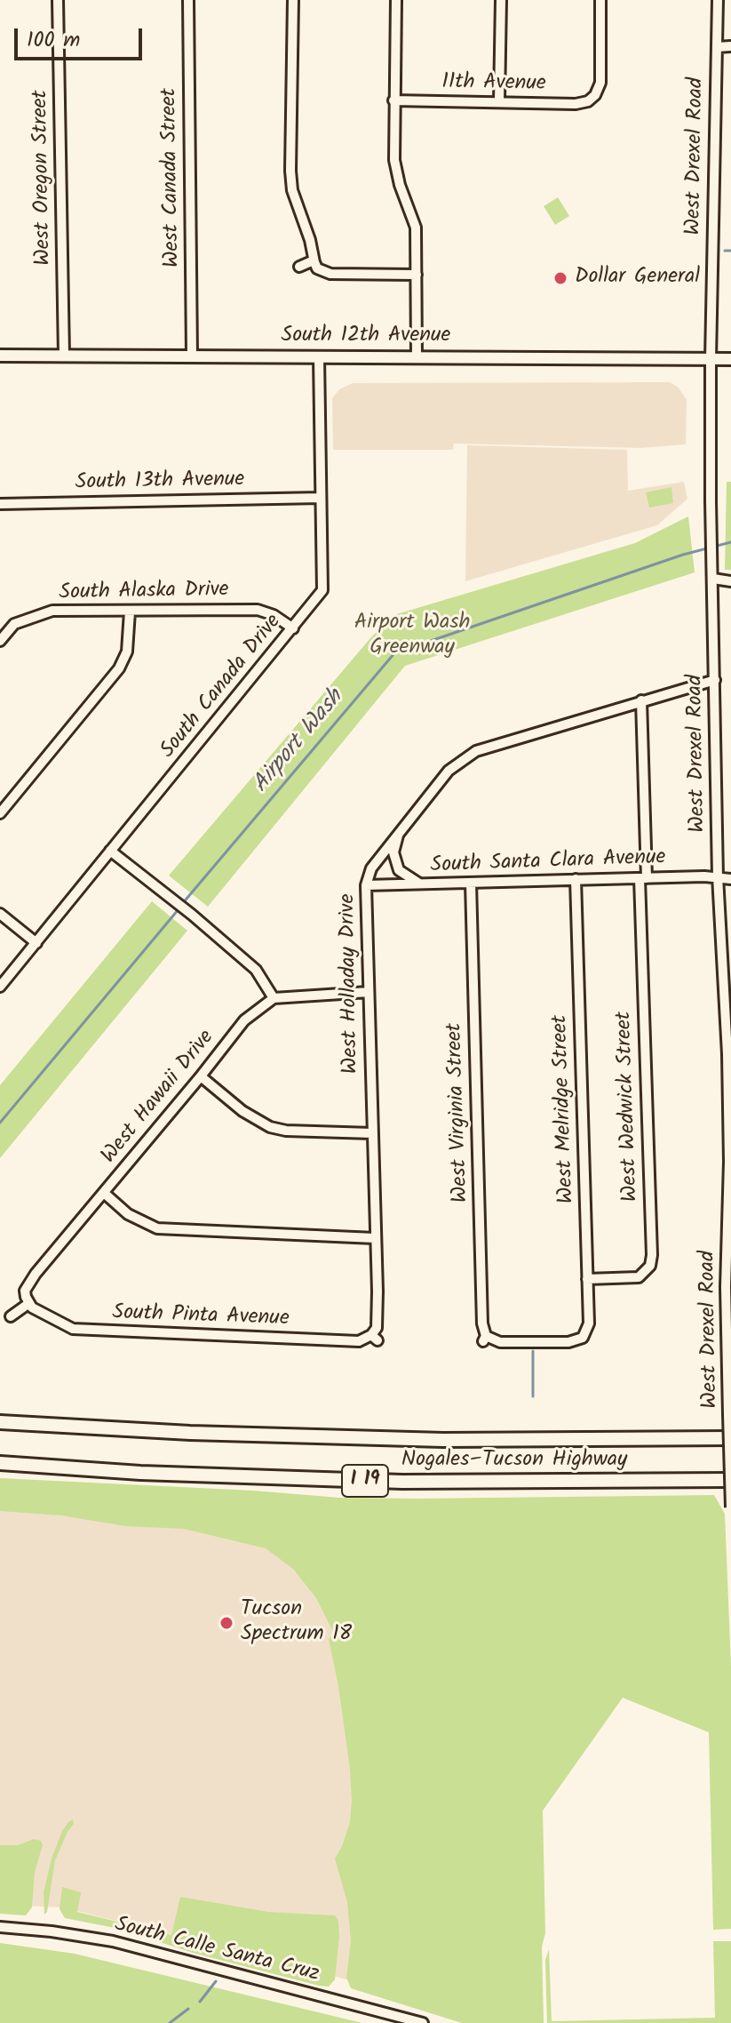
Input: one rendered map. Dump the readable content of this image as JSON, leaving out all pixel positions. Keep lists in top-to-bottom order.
{
  "streets": {
    "highway": ["Nogales–Tucson Highway", "I 19"],
    "main road": ["South 12th Avenue"],
    "street": [
      "11th Avenue",
      "West Drexel Road",
      "West Oregon Street",
      "West Canada Street",
      "South 13th Avenue",
      "South Alaska Drive",
      "South Canada Drive",
      "South Santa Clara Avenue",
      "West Holladay Drive",
      "West Hawaii Drive",
      "West Wedwick Street",
      "West Melridge Street",
      "West Virginia Street",
      "South Pinta Avenue",
      "South Calle Santa Cruz"
    ]
  },
  "crossings": [
    ["West Drexel Road", "South 12th Avenue"],
    ["West Drexel Road", "South Santa Clara Avenue"],
    ["West Drexel Road", "West Holladay Drive"],
    ["West Oregon Street", "South 12th Avenue"],
    ["West Canada Street", "South 12th Avenue"],
    ["South 12th Avenue", "South Canada Drive"],
    ["South 13th Avenue", "South Canada Drive"],
    ["South Alaska Drive", "South Canada Drive"],
    ["South Santa Clara Avenue", "West Holladay Drive"],
    ["South Santa Clara Avenue", "West Wedwick Street"],
    ["South Santa Clara Avenue", "West Melridge Street"],
    ["South Santa Clara Avenue", "West Virginia Street"],
    ["West Holladay Drive", "West Wedwick Street"],
    ["West Holladay Drive", "South Pinta Avenue"],
    ["West Hawaii Drive", "South Pinta Avenue"],
    ["West Wedwick Street", "West Melridge Street"],
    ["West Melridge Street", "West Virginia Street"]
  ],
  "water": ["Airport Wash"],
  "parks": ["Airport Wash Greenway"],
  "places": ["Dollar General", "Tucson Spectrum 18"],
  "scale_bar": "100 m"
}
